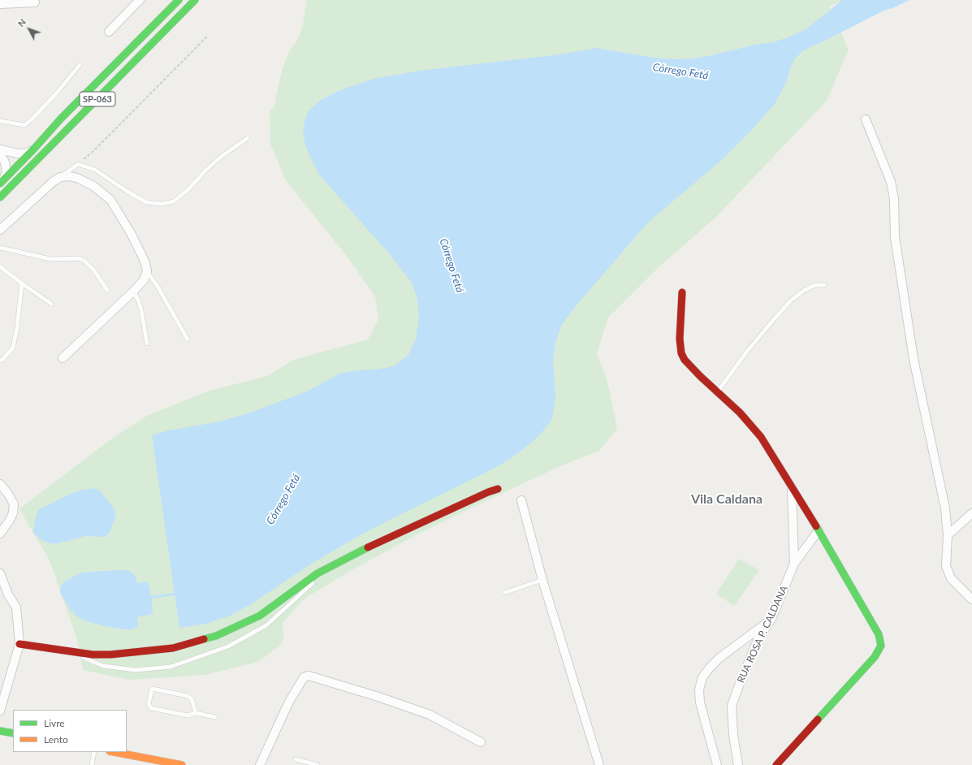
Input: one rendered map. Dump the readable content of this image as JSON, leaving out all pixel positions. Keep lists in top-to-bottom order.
{
  "streets": {
    "street": ["SP-063", "RUA ROSA P. CALDANA"]
  },
  "districts": ["Vila Caldana"],
  "water": ["Córrego Fetá"],
  "legend": ["Livre", "Lento"],
  "north": "top left"
}
